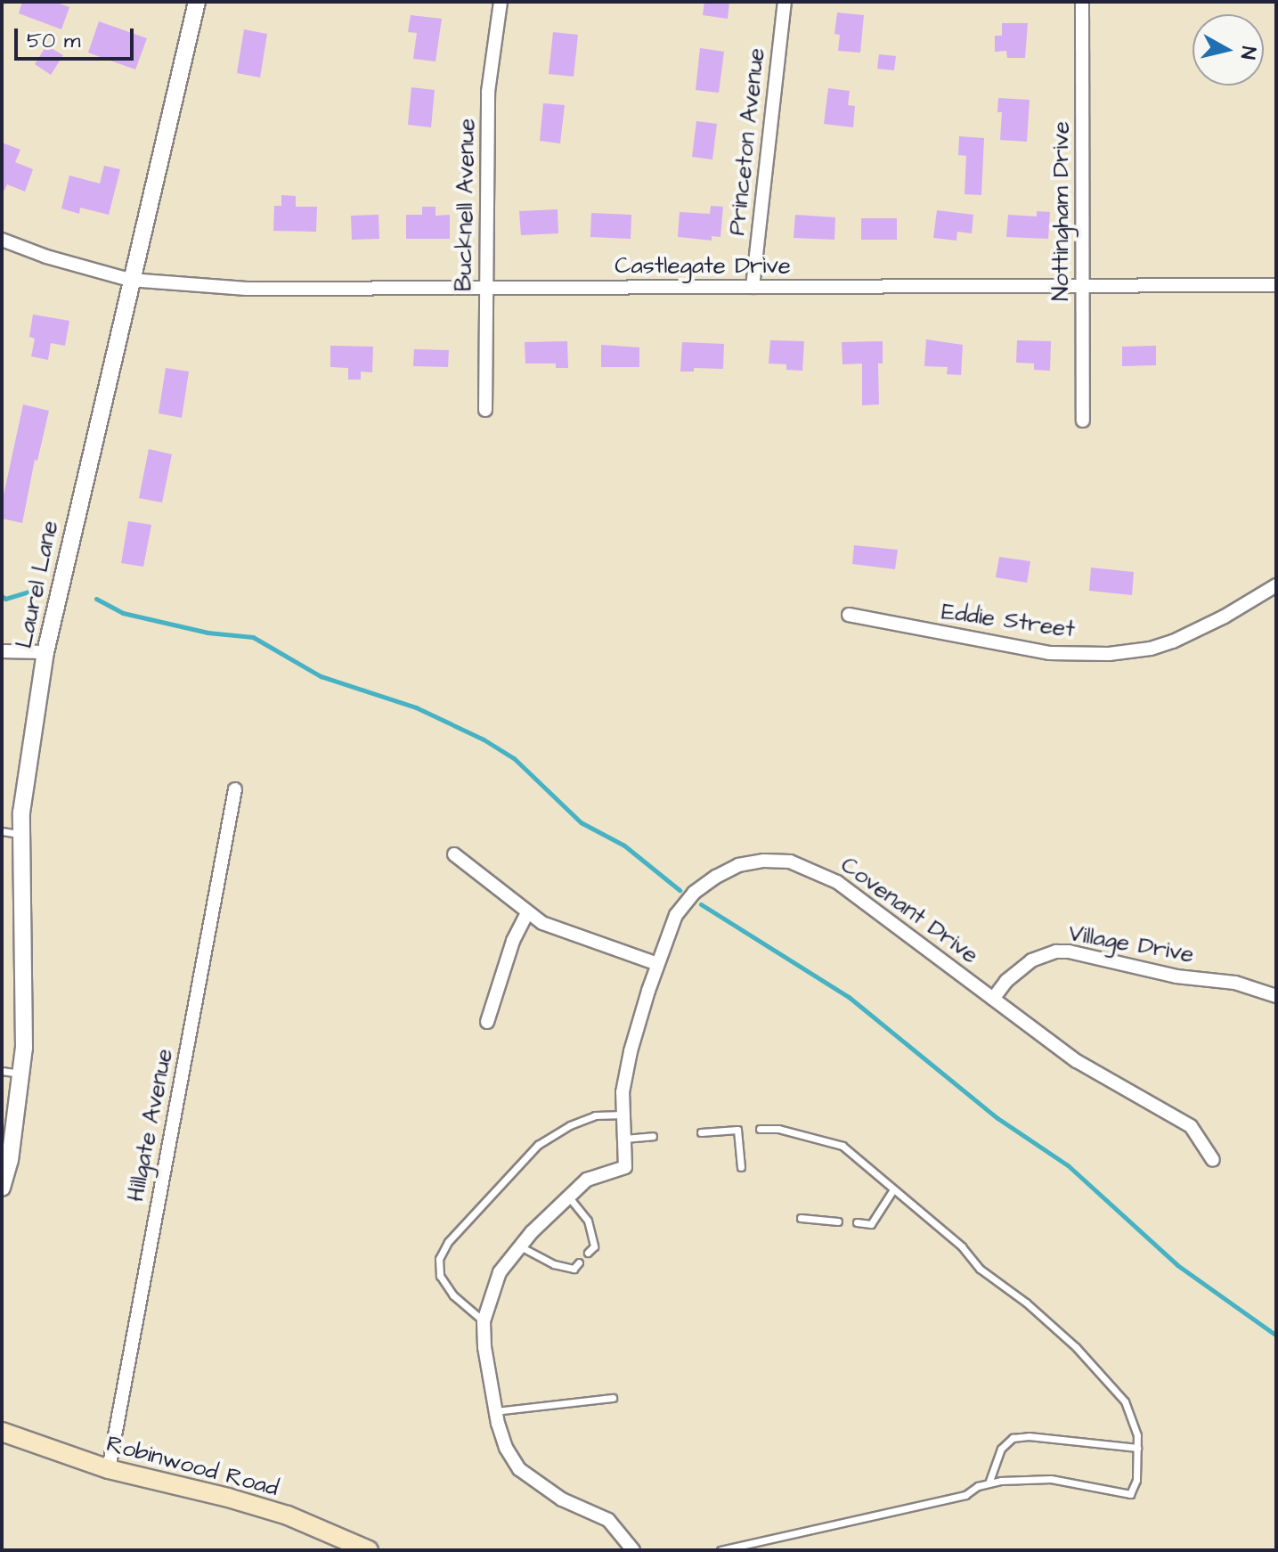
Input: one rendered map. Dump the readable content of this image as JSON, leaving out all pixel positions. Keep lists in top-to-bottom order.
{
  "streets": {
    "main road": ["Robinwood Road"],
    "street": [
      "Princeton Avenue",
      "Bucknell Avenue",
      "Nottingham Drive",
      "Castlegate Drive",
      "Laurel Lane",
      "Eddie Street",
      "Covenant Drive",
      "Village Drive",
      "Hillgate Avenue"
    ]
  },
  "crossings": [
    ["Princeton Avenue", "Castlegate Drive"],
    ["Bucknell Avenue", "Castlegate Drive"],
    ["Nottingham Drive", "Castlegate Drive"],
    ["Castlegate Drive", "Laurel Lane"],
    ["Covenant Drive", "Village Drive"],
    ["Hillgate Avenue", "Robinwood Road"]
  ],
  "scale_bar": "50 m",
  "north": "right"
}
